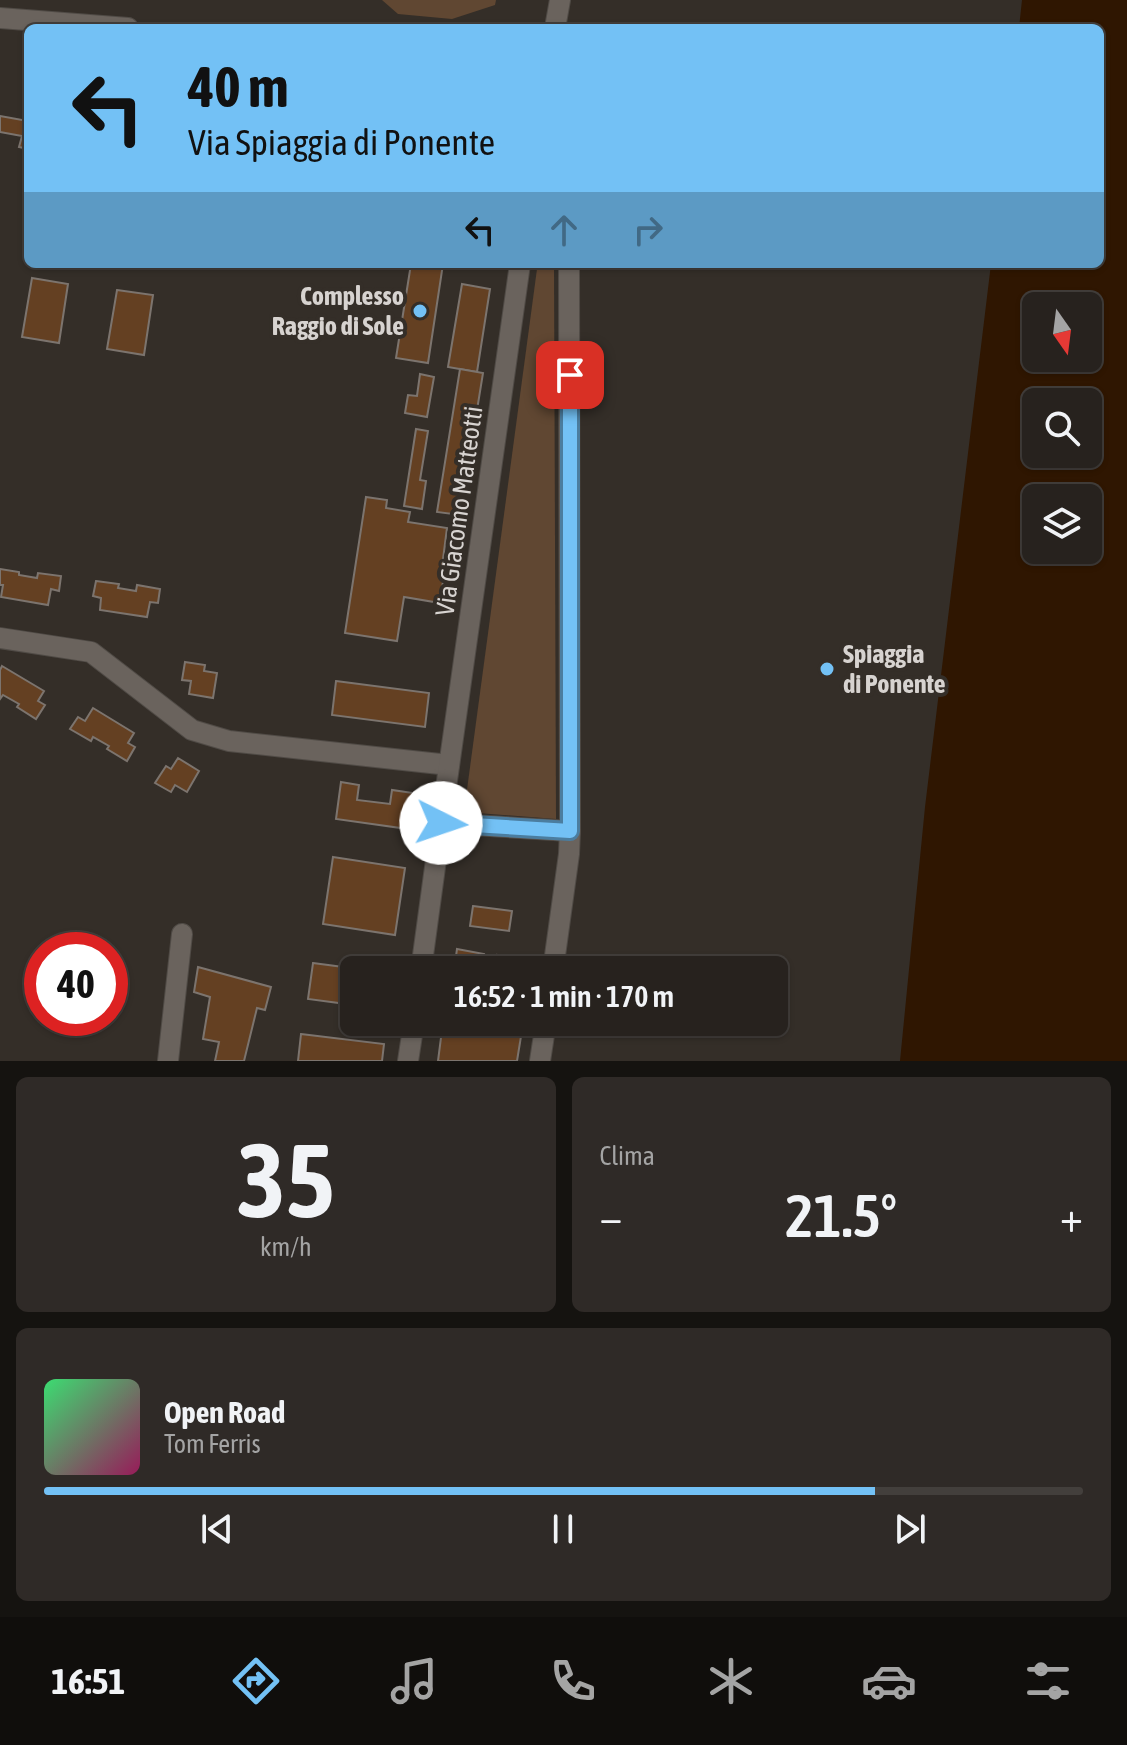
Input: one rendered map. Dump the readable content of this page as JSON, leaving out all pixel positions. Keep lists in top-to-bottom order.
{
  "streets": {
    "street": ["Via Giacomo Matteotti"]
  },
  "places": ["Complesso Raggio di Sole", "Spiaggia di Ponente"],
  "north": "bottom",
  "page": {
    "turn": ["40 m", "Via Spiaggia di Ponente"],
    "limit": "40",
    "trip": "16:52 · 1 min · 170 m",
    "tile": [
      ["35", "km/h"],
      "Clima"
    ],
    "heat": ["−", "21.5°", "+"],
    "song": ["Open Road", "Tom Ferris"],
    "tabs": "16:51"
  }
}
